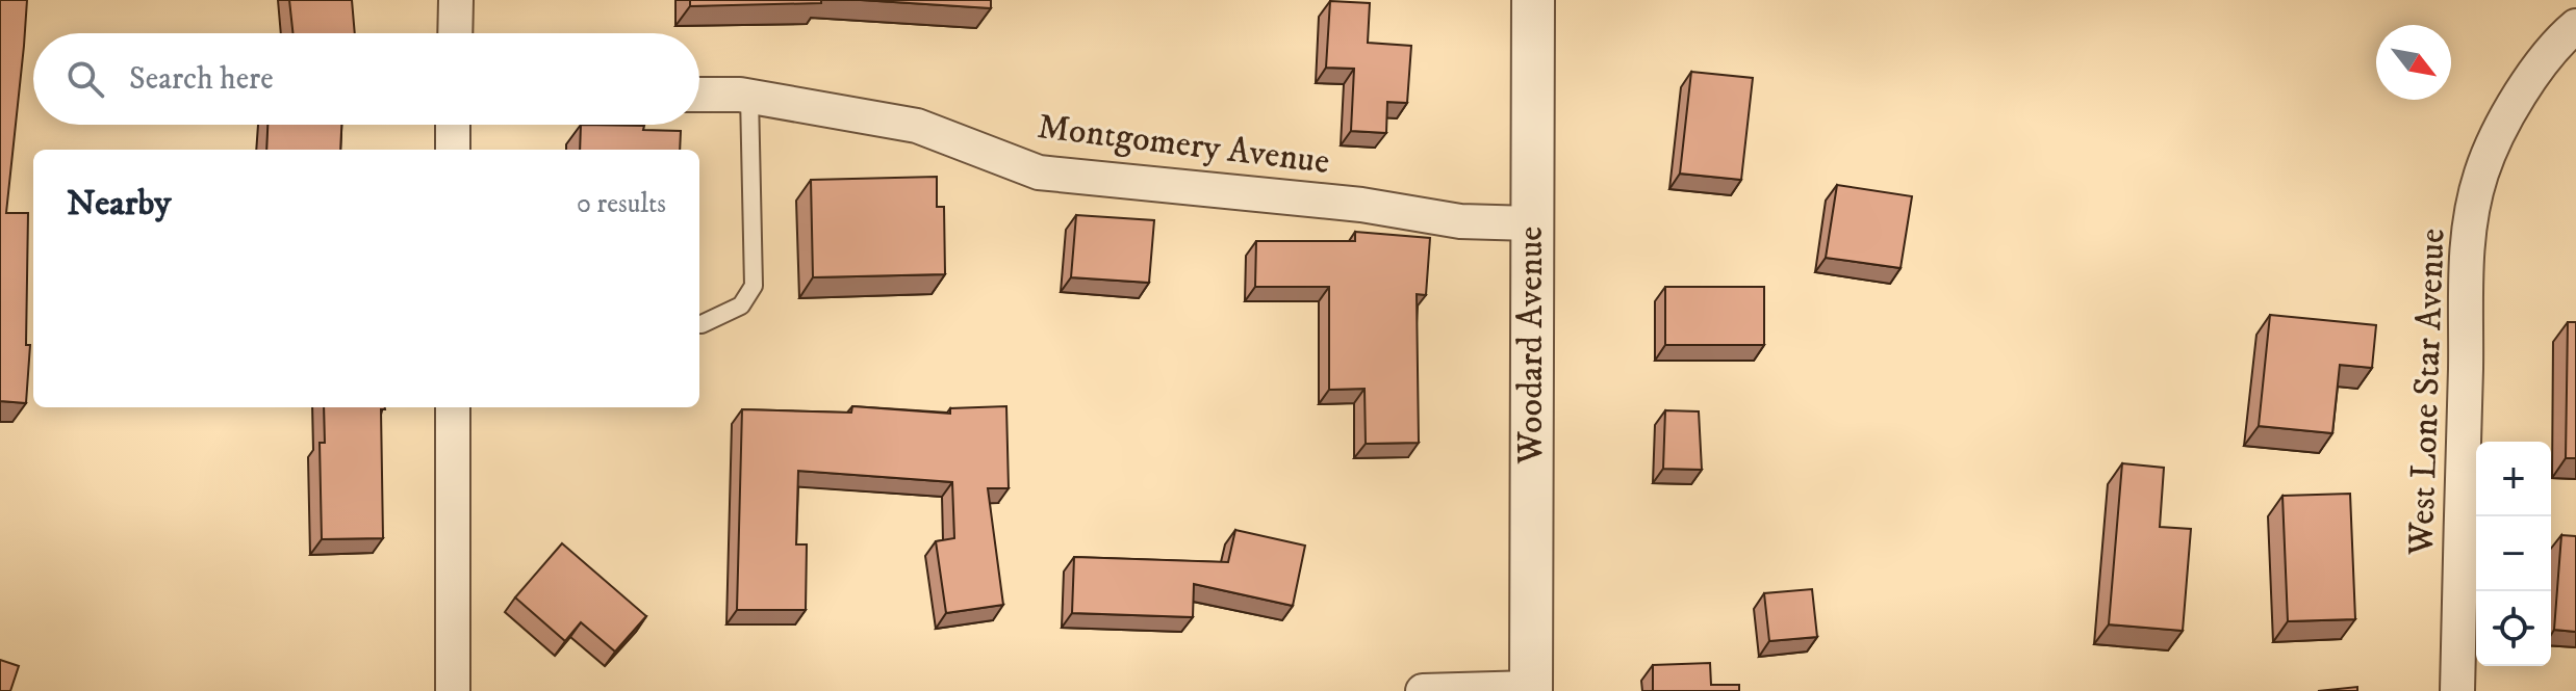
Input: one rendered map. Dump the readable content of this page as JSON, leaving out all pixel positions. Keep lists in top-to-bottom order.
{
  "streets": {
    "street": ["Montgomery Avenue", "Woodard Avenue", "West Lone Star Avenue"]
  },
  "crossings": [
    ["Montgomery Avenue", "Woodard Avenue"]
  ],
  "north": "bottom right",
  "page": {
    "search": "Search here",
    "heading": ["Nearby", "0 results"],
    "map_buttons": ["+", "−"]
  }
}
